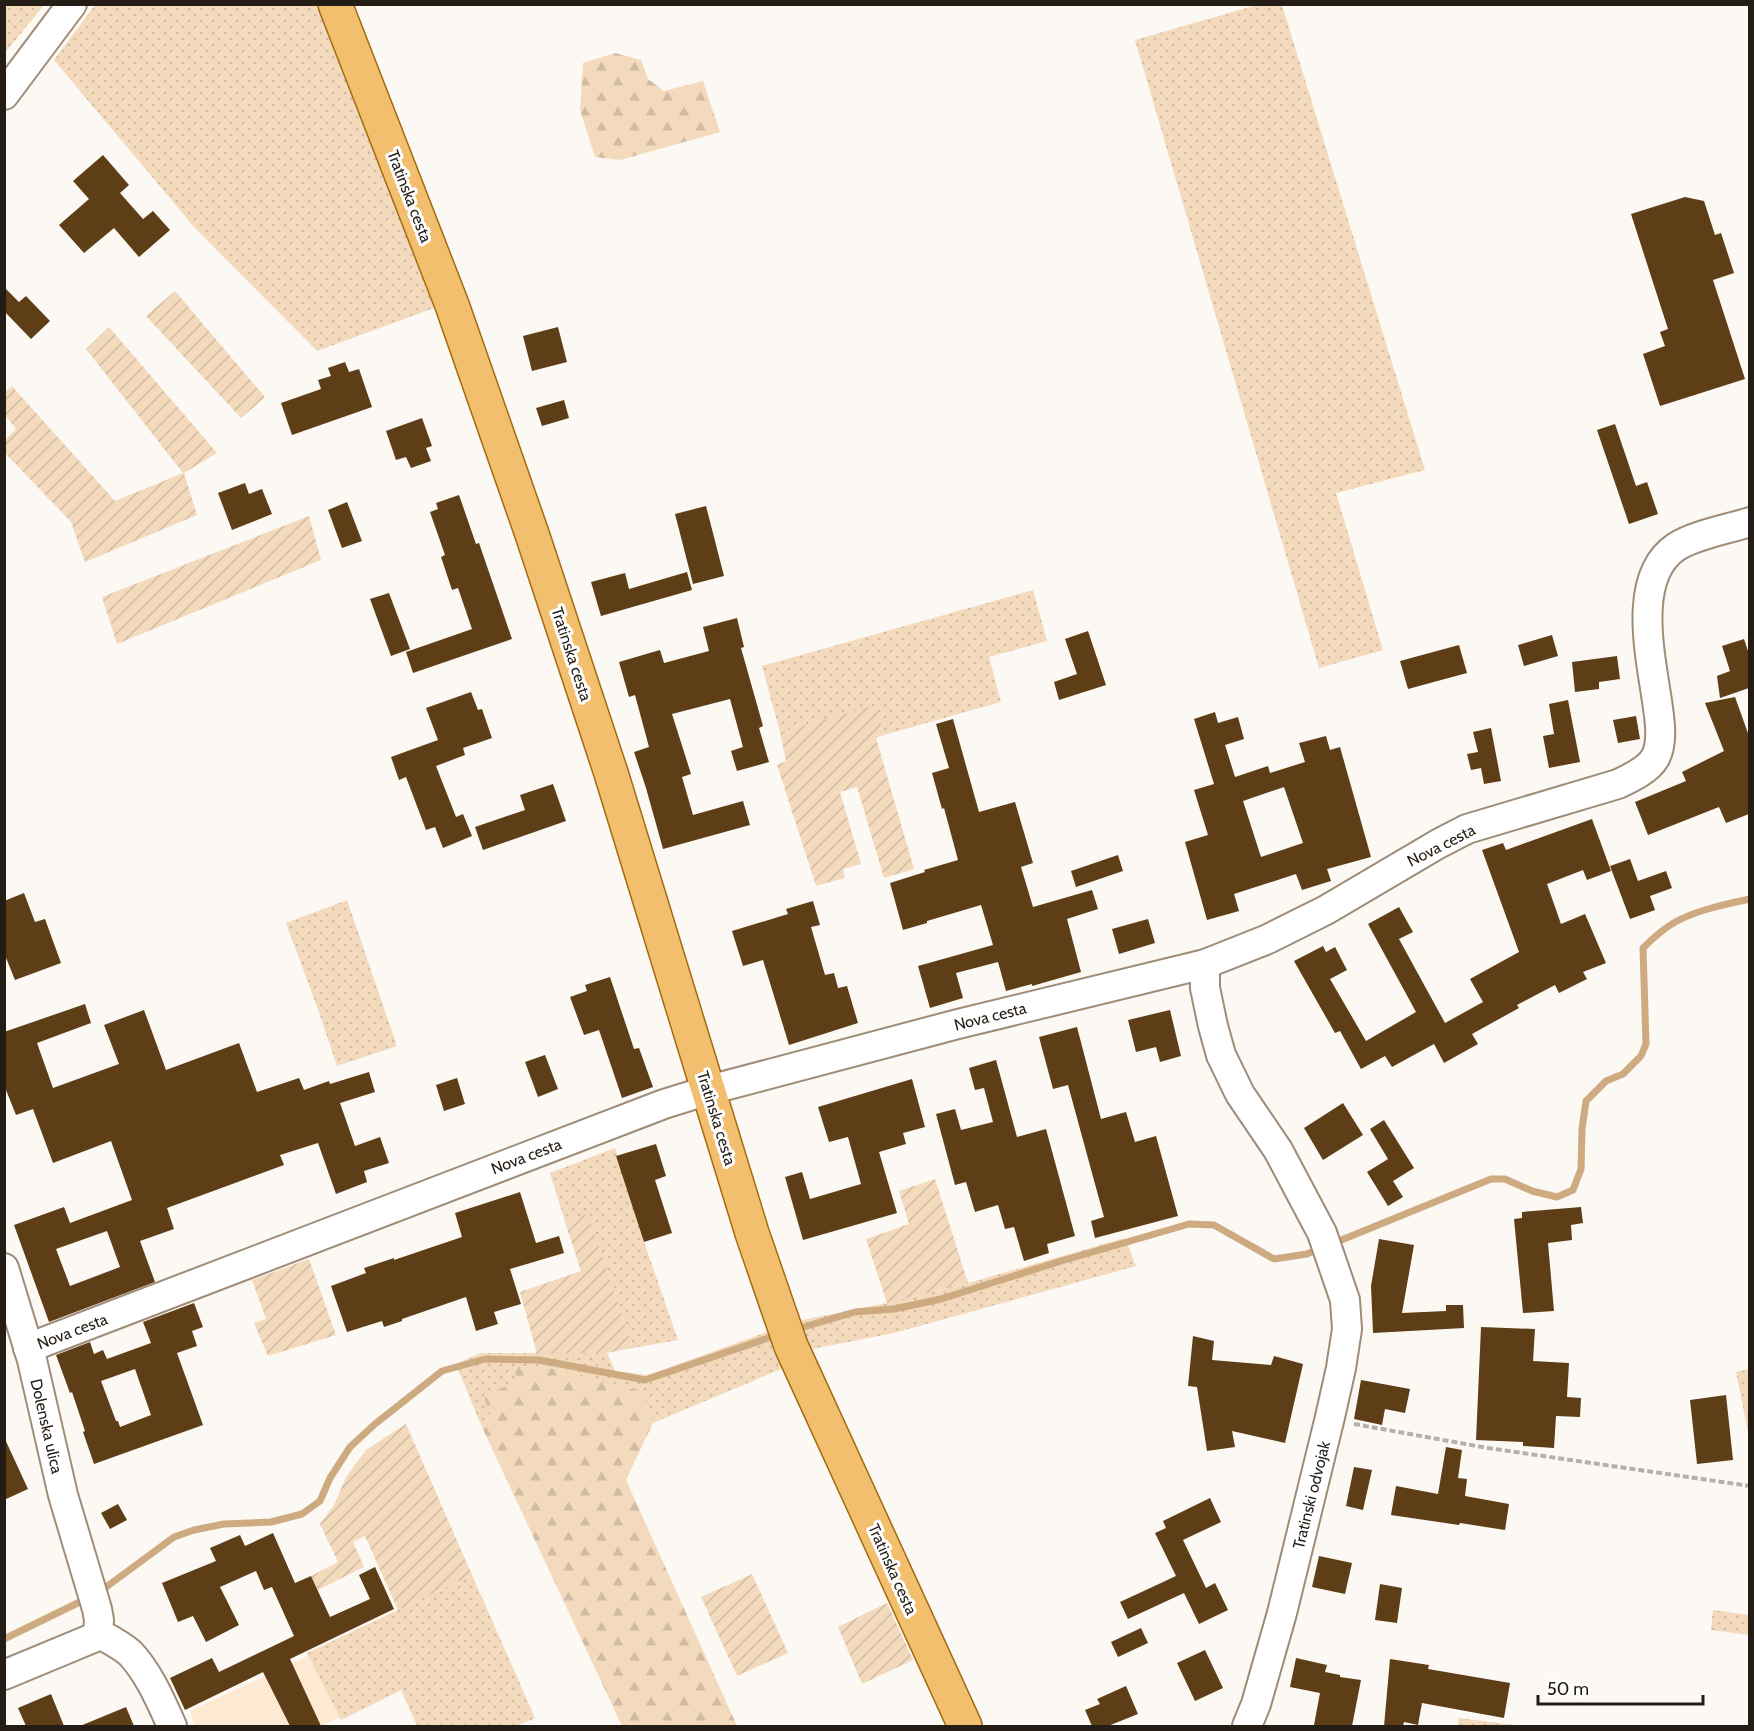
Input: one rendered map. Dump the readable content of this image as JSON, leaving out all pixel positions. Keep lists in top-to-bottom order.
{
  "streets": {
    "main road": ["Tratinska cesta"],
    "street": ["Nova cesta", "Dolenska ulica", "Tratinski odvojak"]
  },
  "crossings": [
    ["Tratinska cesta", "Nova cesta"],
    ["Nova cesta", "Dolenska ulica"],
    ["Nova cesta", "Tratinski odvojak"]
  ],
  "scale_bar": "50 m"
}
